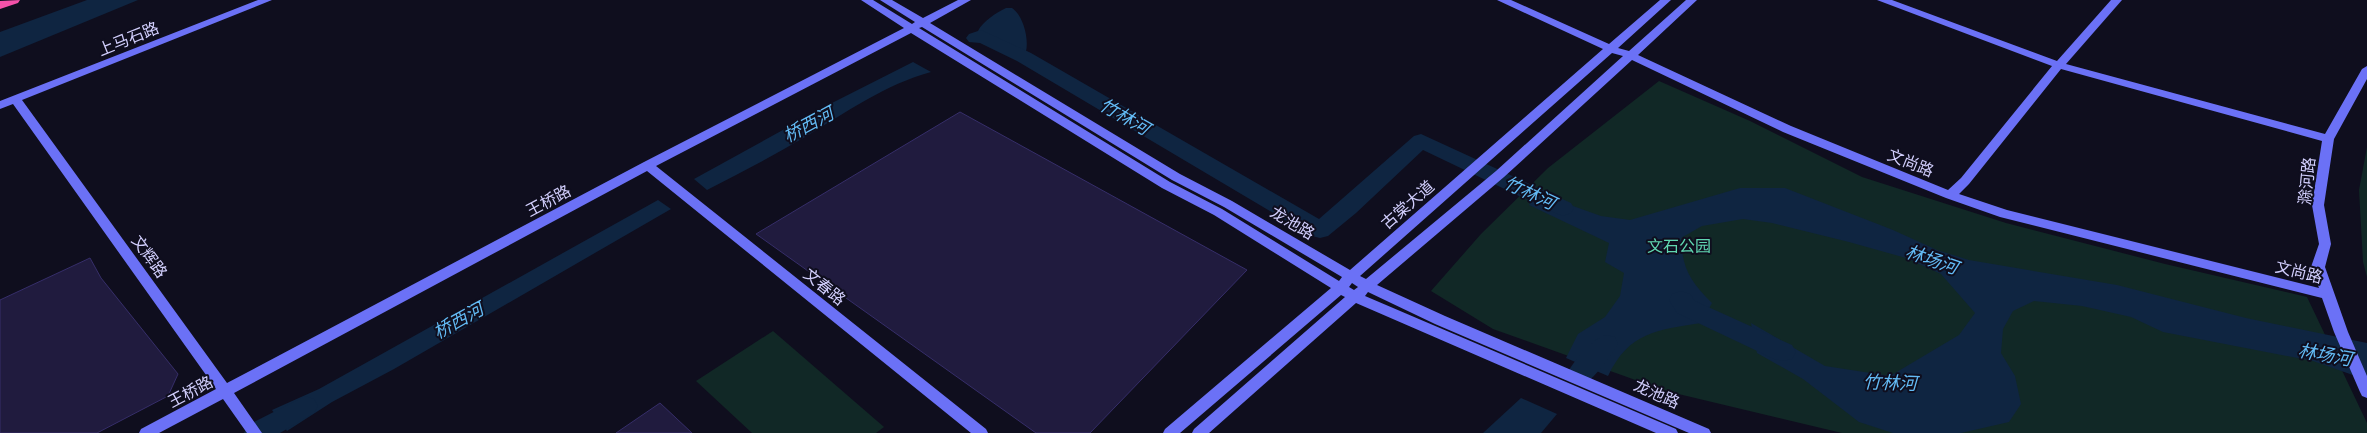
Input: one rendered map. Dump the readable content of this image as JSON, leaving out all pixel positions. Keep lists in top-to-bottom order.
{
  "streets": {
    "street": [
      "上马石路",
      "文尚路",
      "滁河路",
      "王桥路",
      "古棠大道",
      "龙池路",
      "文辉路",
      "文春路"
    ]
  },
  "crossings": [
    ["上马石路", "文辉路"],
    ["文尚路", "滁河路"],
    ["文尚路", "古棠大道"],
    ["王桥路", "龙池路"],
    ["王桥路", "文辉路"],
    ["王桥路", "文春路"],
    ["古棠大道", "龙池路"]
  ],
  "water": ["竹林河", "桥西河", "林场河"],
  "parks": ["文石公园"]
}
